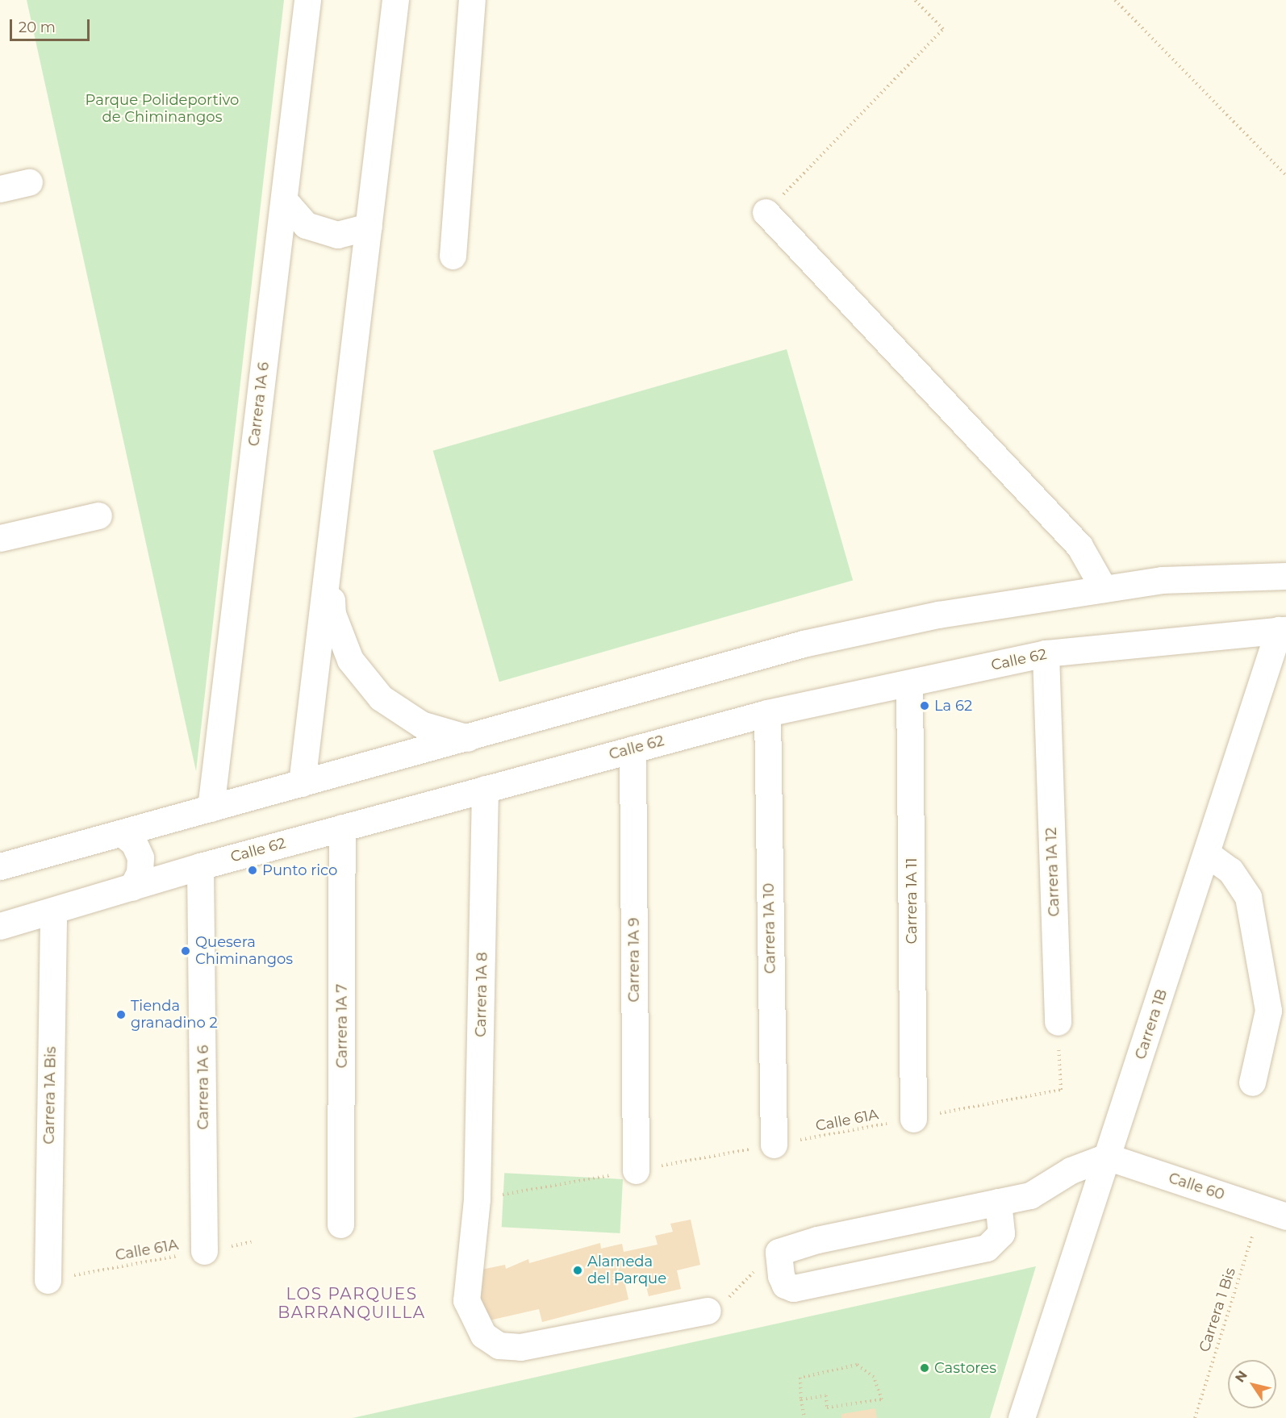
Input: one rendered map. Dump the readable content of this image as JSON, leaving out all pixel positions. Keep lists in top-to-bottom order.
{
  "streets": {
    "street": [
      "Carrera 1A 6",
      "Calle 62",
      "Carrera 1A 12",
      "Carrera 1A 11",
      "Carrera 1A 10",
      "Carrera 1A 9",
      "Carrera 1A 8",
      "Carrera 1B",
      "Carrera 1A 7",
      "Carrera 1A Bis",
      "Calle 60"
    ],
    "path": ["Calle 61A", "Carrera 1 Bis"]
  },
  "crossings": [
    ["Carrera 1A 6", "Calle 62"],
    ["Carrera 1A 6", "Calle 61A"],
    ["Calle 62", "Carrera 1A 12"],
    ["Calle 62", "Carrera 1A 11"],
    ["Calle 62", "Carrera 1A 10"],
    ["Calle 62", "Carrera 1A 9"],
    ["Calle 62", "Carrera 1A 8"],
    ["Calle 62", "Carrera 1B"],
    ["Calle 62", "Carrera 1A 7"],
    ["Calle 62", "Carrera 1A Bis"],
    ["Carrera 1A 12", "Calle 61A"],
    ["Carrera 1A 11", "Calle 61A"],
    ["Carrera 1A 10", "Calle 61A"],
    ["Carrera 1A 9", "Calle 61A"],
    ["Carrera 1A 8", "Calle 61A"],
    ["Carrera 1B", "Calle 60"],
    ["Carrera 1A Bis", "Calle 61A"],
    ["Calle 60", "Carrera 1 Bis"]
  ],
  "districts": ["LOS PARQUES BARRANQUILLA"],
  "parks": ["Parque Polideportivo de Chiminangos"],
  "places": [
    "La 62",
    "Punto rico",
    "Quesera Chiminangos",
    "Tienda granadino 2",
    "Alameda del Parque",
    "Castores"
  ],
  "scale_bar": "20 m",
  "north": "top left"
}
